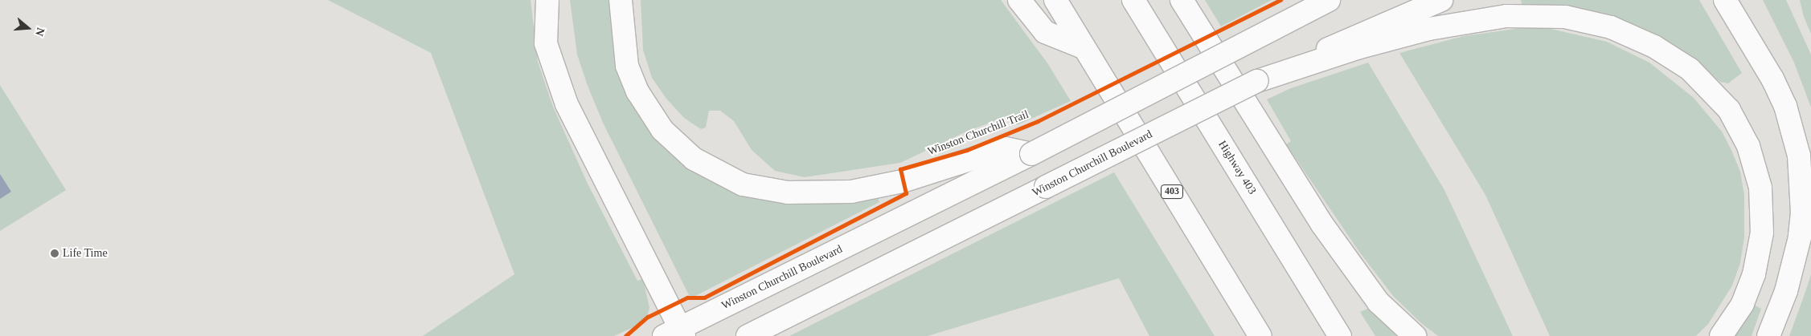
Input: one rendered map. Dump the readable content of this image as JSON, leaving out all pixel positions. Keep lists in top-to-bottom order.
{
  "streets": {
    "main road": ["Winston Churchill Boulevard", "Highway 403", "403"],
    "cycle path": ["Winston Churchill Trail"]
  },
  "places": ["Life Time"],
  "north": "right"
}
